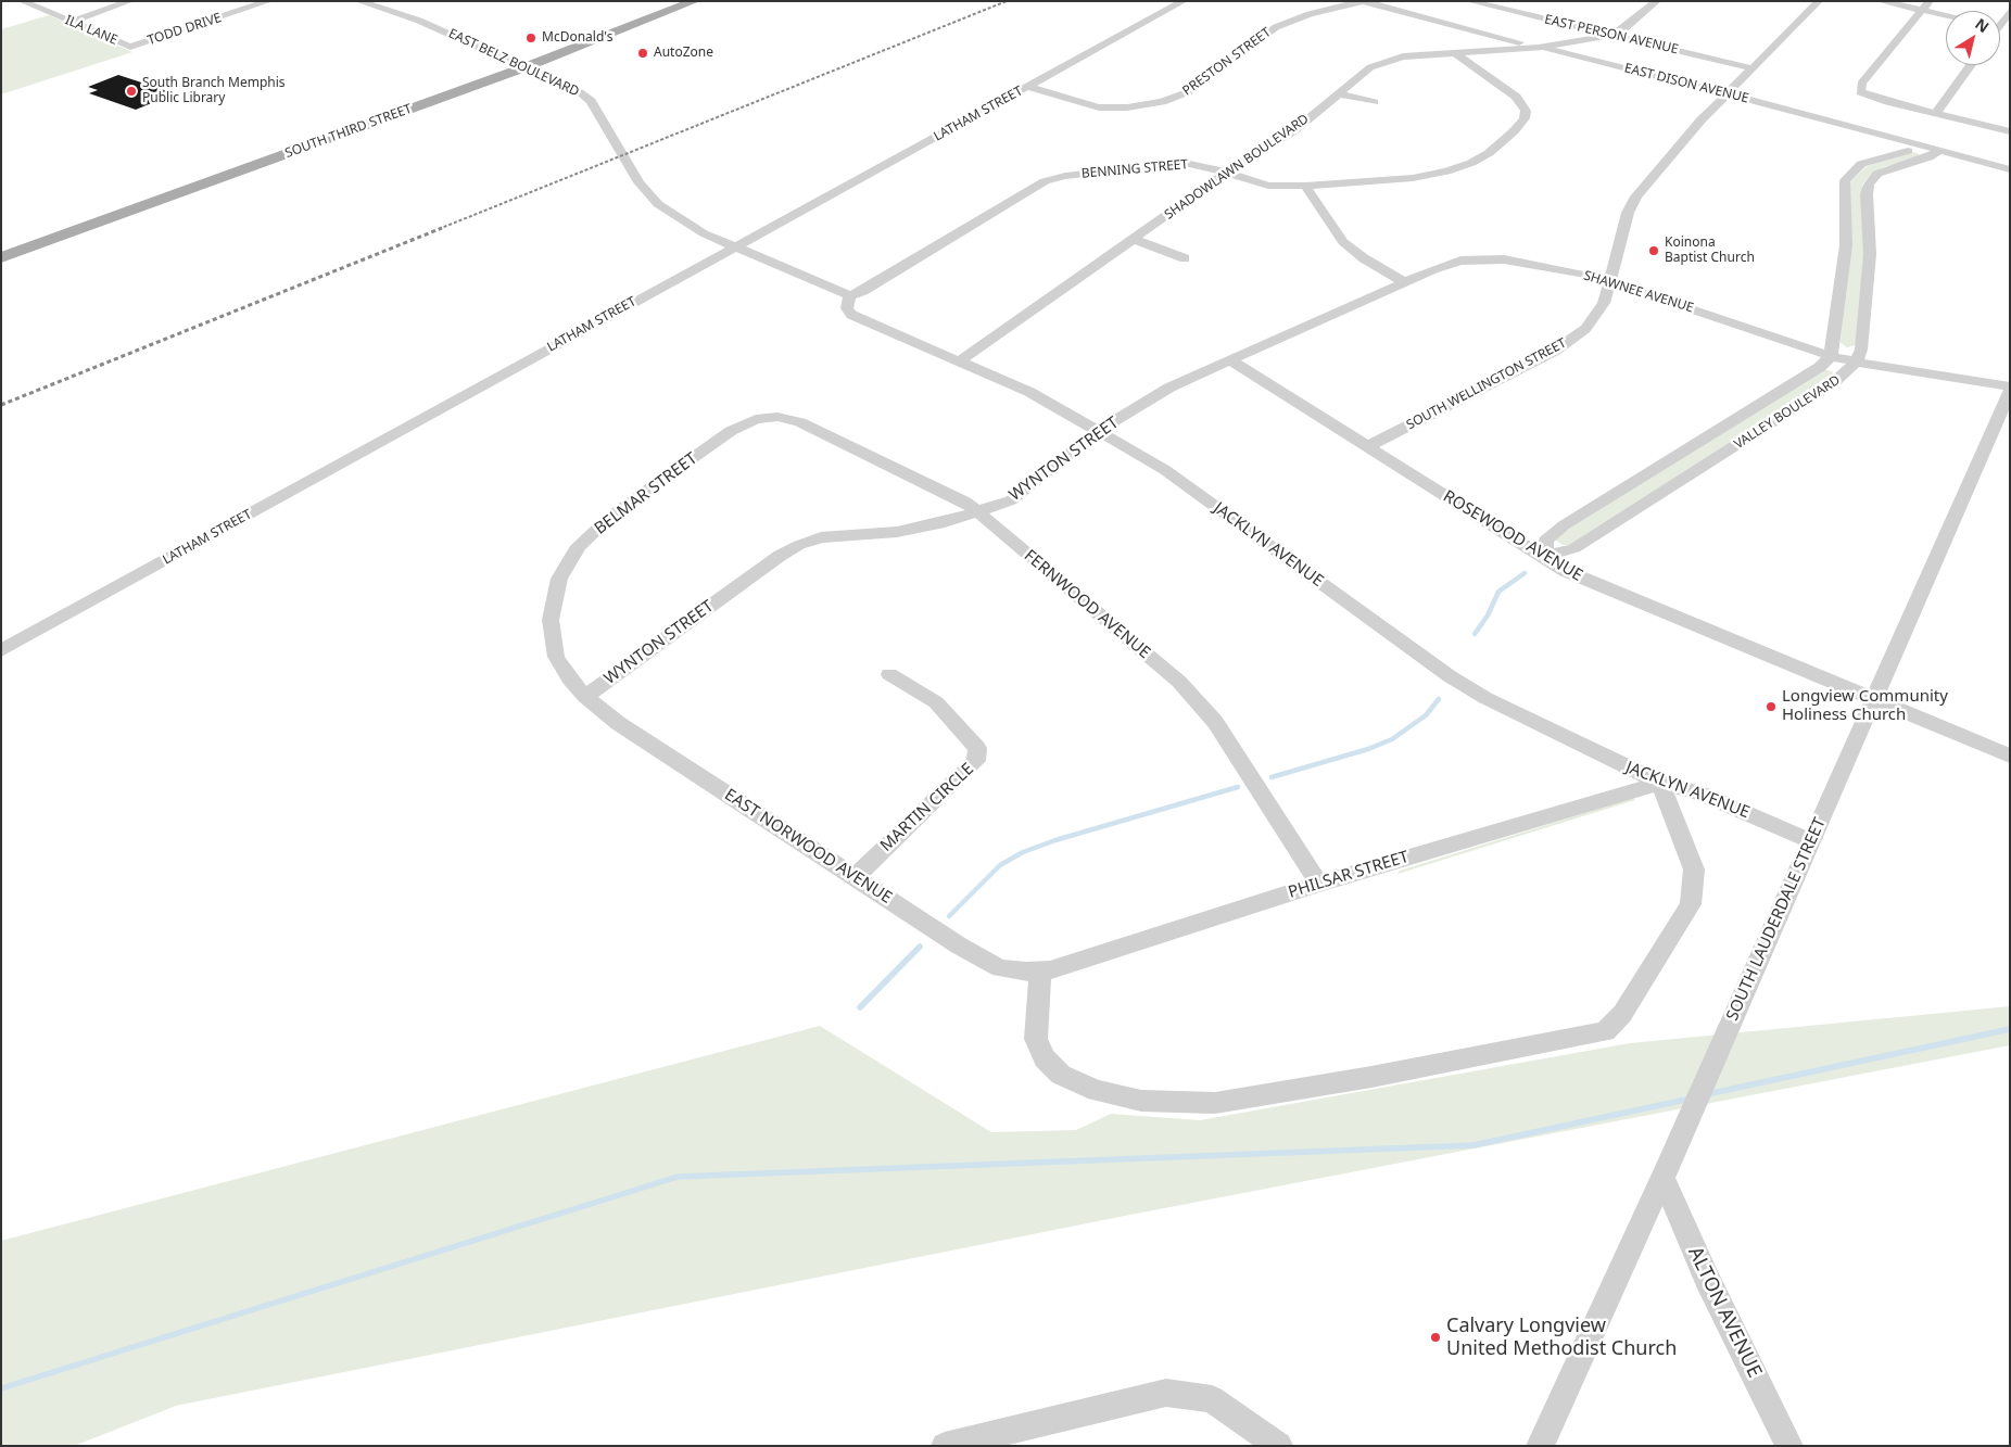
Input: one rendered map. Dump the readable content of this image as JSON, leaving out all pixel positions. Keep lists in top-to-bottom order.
{
  "streets": {
    "main road": ["SOUTH THIRD STREET"],
    "street": [
      "TODD DRIVE",
      "ILA LANE",
      "EAST PERSON AVENUE",
      "PRESTON STREET",
      "EAST BELZ BOULEVARD",
      "EAST DISON AVENUE",
      "LATHAM STREET",
      "SHADOWLAWN BOULEVARD",
      "BENNING STREET",
      "SHAWNEE AVENUE",
      "SOUTH WELLINGTON STREET",
      "VALLEY BOULEVARD",
      "WYNTON STREET",
      "BELMAR STREET",
      "ROSEWOOD AVENUE",
      "JACKLYN AVENUE",
      "FERNWOOD AVENUE",
      "MARTIN CIRCLE",
      "EAST NORWOOD AVENUE",
      "PHILSAR STREET",
      "SOUTH LAUDERDALE STREET",
      "ALTON AVENUE"
    ]
  },
  "crossings": [
    ["TODD DRIVE", "ILA LANE"],
    ["EAST PERSON AVENUE", "SHADOWLAWN BOULEVARD"],
    ["EAST PERSON AVENUE", "SOUTH WELLINGTON STREET"],
    ["PRESTON STREET", "EAST DISON AVENUE"],
    ["PRESTON STREET", "LATHAM STREET"],
    ["EAST BELZ BOULEVARD", "LATHAM STREET"],
    ["EAST BELZ BOULEVARD", "SOUTH THIRD STREET"],
    ["EAST DISON AVENUE", "SHADOWLAWN BOULEVARD"],
    ["EAST DISON AVENUE", "SOUTH WELLINGTON STREET"],
    ["EAST DISON AVENUE", "VALLEY BOULEVARD"],
    ["SHADOWLAWN BOULEVARD", "BENNING STREET"],
    ["SHADOWLAWN BOULEVARD", "JACKLYN AVENUE"],
    ["BENNING STREET", "JACKLYN AVENUE"],
    ["SHAWNEE AVENUE", "SOUTH WELLINGTON STREET"],
    ["SHAWNEE AVENUE", "VALLEY BOULEVARD"],
    ["SHAWNEE AVENUE", "WYNTON STREET"],
    ["SOUTH WELLINGTON STREET", "ROSEWOOD AVENUE"],
    ["VALLEY BOULEVARD", "ROSEWOOD AVENUE"],
    ["WYNTON STREET", "BELMAR STREET"],
    ["WYNTON STREET", "ROSEWOOD AVENUE"],
    ["WYNTON STREET", "JACKLYN AVENUE"],
    ["WYNTON STREET", "FERNWOOD AVENUE"],
    ["WYNTON STREET", "EAST NORWOOD AVENUE"],
    ["BELMAR STREET", "FERNWOOD AVENUE"],
    ["BELMAR STREET", "EAST NORWOOD AVENUE"],
    ["ROSEWOOD AVENUE", "SOUTH LAUDERDALE STREET"],
    ["JACKLYN AVENUE", "PHILSAR STREET"],
    ["JACKLYN AVENUE", "SOUTH LAUDERDALE STREET"],
    ["FERNWOOD AVENUE", "PHILSAR STREET"],
    ["MARTIN CIRCLE", "EAST NORWOOD AVENUE"],
    ["EAST NORWOOD AVENUE", "PHILSAR STREET"],
    ["SOUTH LAUDERDALE STREET", "ALTON AVENUE"]
  ],
  "places": [
    "McDonald's",
    "AutoZone",
    "South Branch Memphis Public Library",
    "Koinona Baptist Church",
    "Longview Community Holiness Church",
    "Calvary Longview United Methodist Church"
  ],
  "north": "top right"
}
